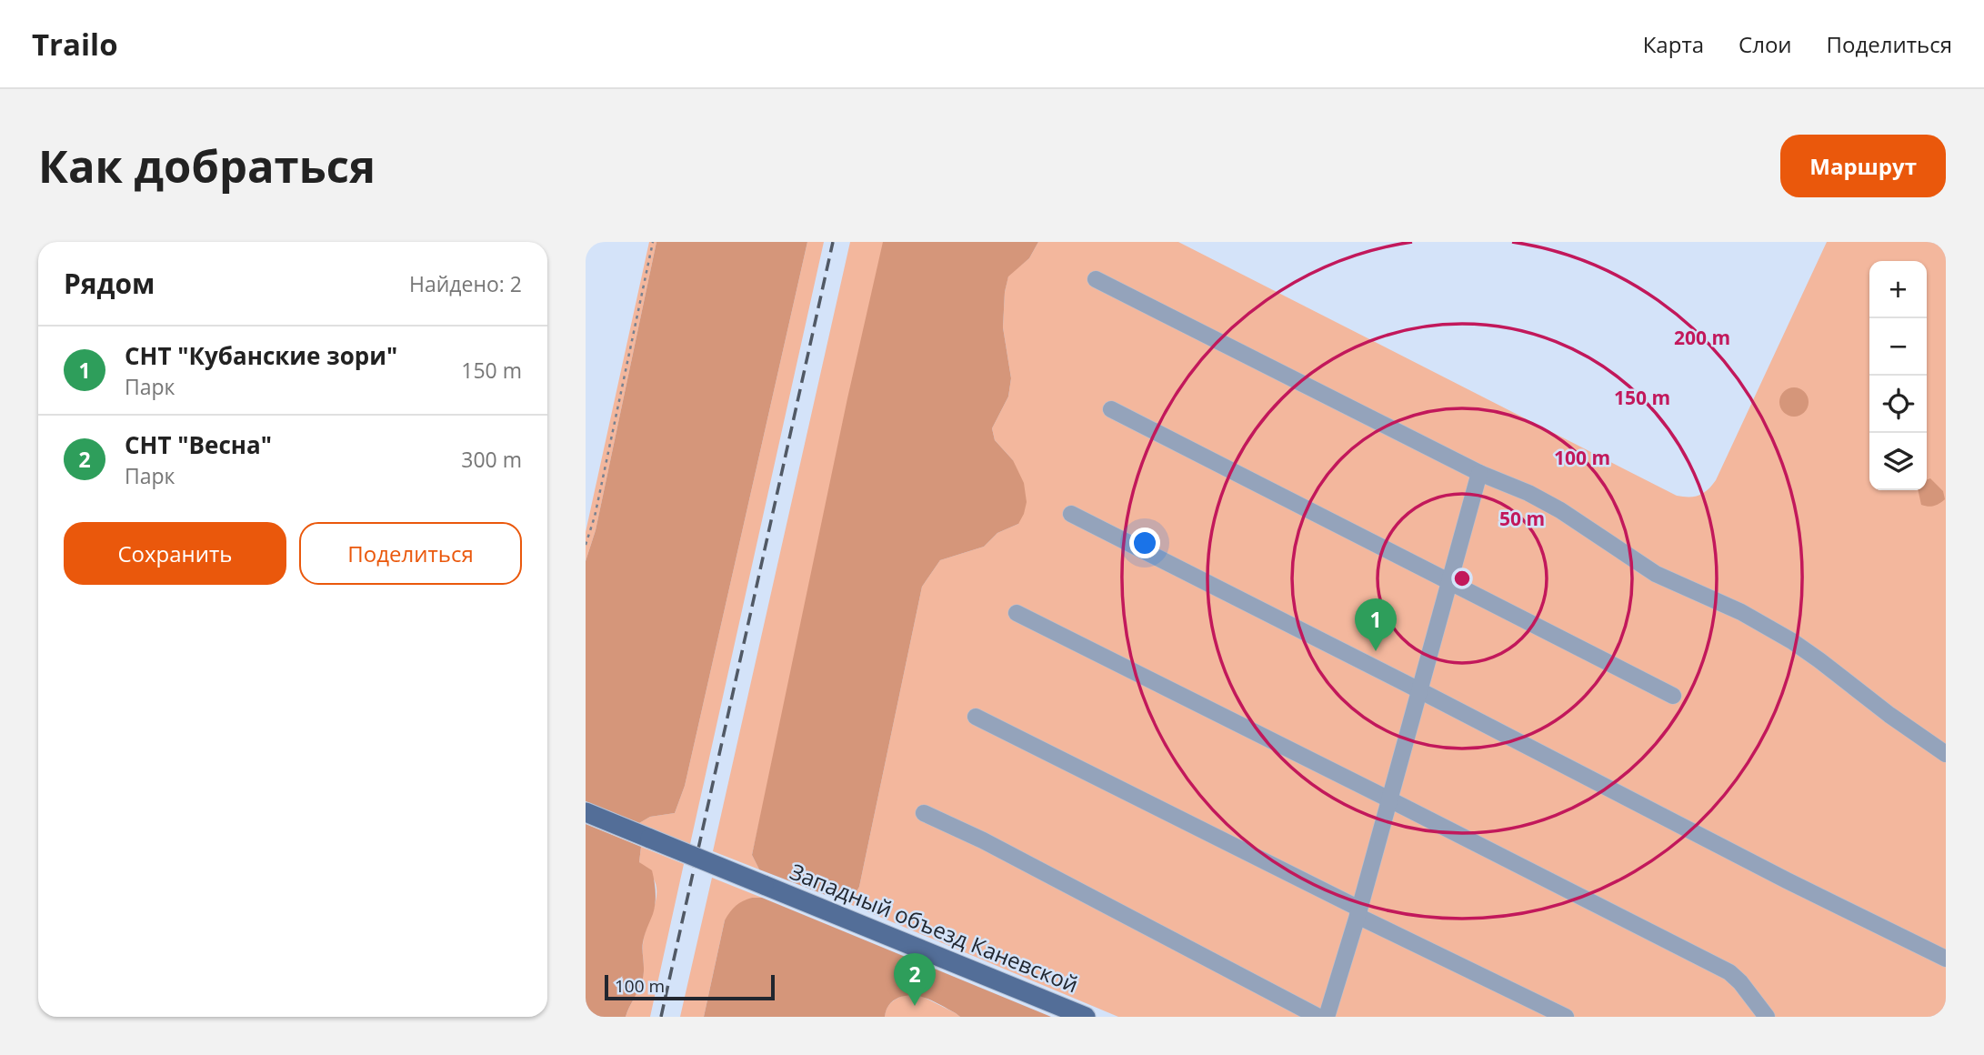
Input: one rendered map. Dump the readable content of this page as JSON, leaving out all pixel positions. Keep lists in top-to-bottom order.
{
  "streets": {
    "main road": ["Западный объезд Каневской"]
  },
  "scale_bar": "100 m",
  "page": {
    "header": "Trailo",
    "nav": ["Карта", "Слои", "Поделиться"],
    "buttons": [
      "Маршрут",
      ["Сохранить", "Поделиться"]
    ],
    "title": "Как добраться",
    "heading": ["Рядом", "Найдено: 2"],
    "map_buttons": ["+", "−"],
    "list": [
      {
        "mark": "1",
        "name": "СНТ \"Кубанские зори\"",
        "note": "Парк",
        "value": "150 m"
      },
      {
        "mark": "2",
        "name": "СНТ \"Весна\"",
        "note": "Парк",
        "value": "300 m"
      }
    ],
    "pins": ["1", "2"],
    "scale": "100 m"
  },
  "rings": [
    "200 m",
    "150 m",
    "100 m",
    "50 m"
  ]
}
